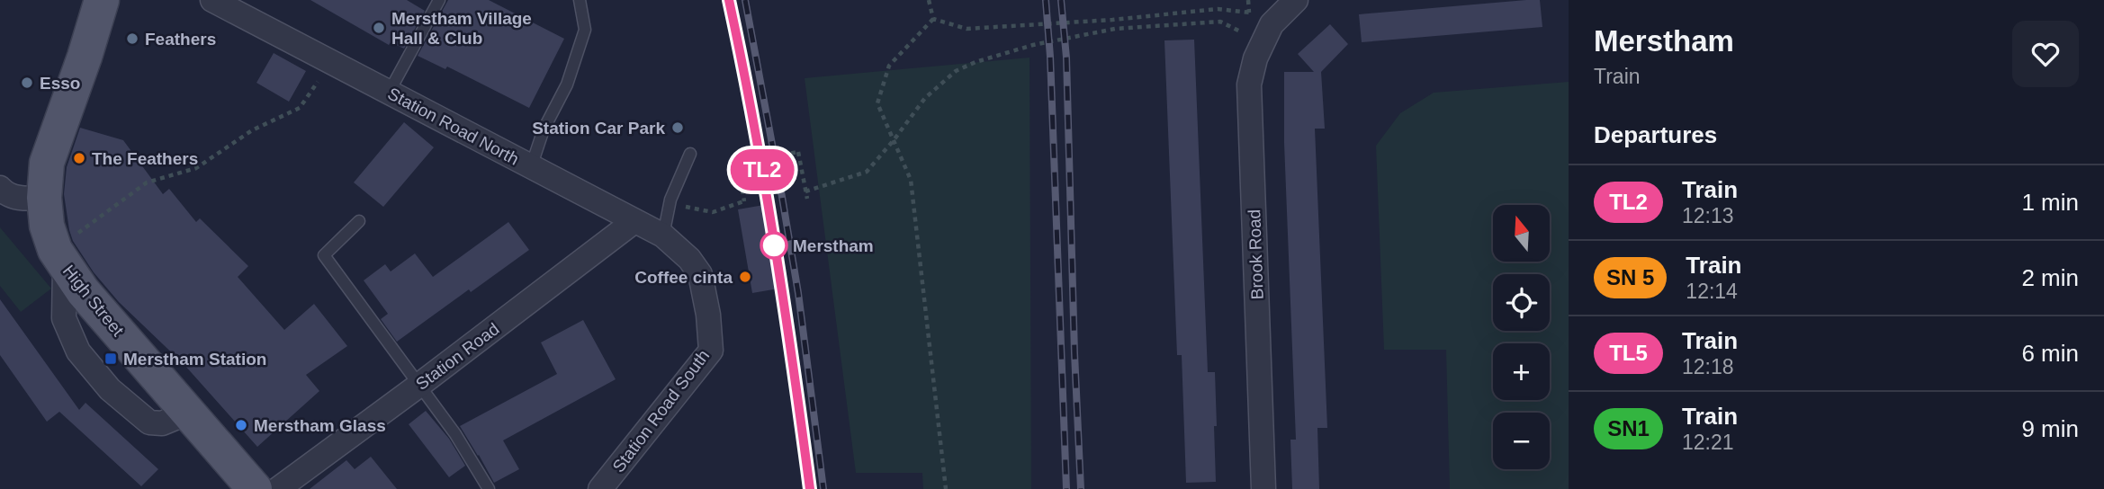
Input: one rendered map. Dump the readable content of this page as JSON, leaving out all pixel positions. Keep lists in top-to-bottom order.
{
  "streets": {
    "main road": ["High Street"],
    "street": [
      "Station Road North",
      "Brook Road",
      "Station Road",
      "Station Road South"
    ]
  },
  "crossings": [
    ["Station Road North", "Station Road"],
    ["Station Road North", "Station Road South"]
  ],
  "places": {
    "other": [
      "Merstham Village Hall & Club",
      "Feathers",
      "Esso",
      "Station Car Park",
      "The Feathers",
      "Merstham",
      "Coffee cinta",
      "Merstham Glass"
    ],
    "transit": ["Merstham Station"]
  },
  "north": "top",
  "page": {
    "on_map": "TL2",
    "heading": [
      ["Merstham", "Train"],
      "Departures"
    ],
    "list": [
      {
        "mark": "TL2",
        "name": "Train",
        "note": "12:13",
        "value": "1 min"
      },
      {
        "mark": "SN 5",
        "name": "Train",
        "note": "12:14",
        "value": "2 min"
      },
      {
        "mark": "TL5",
        "name": "Train",
        "note": "12:18",
        "value": "6 min"
      },
      {
        "mark": "SN1",
        "name": "Train",
        "note": "12:21",
        "value": "9 min"
      }
    ],
    "map_buttons": ["+", "−"]
  }
}
